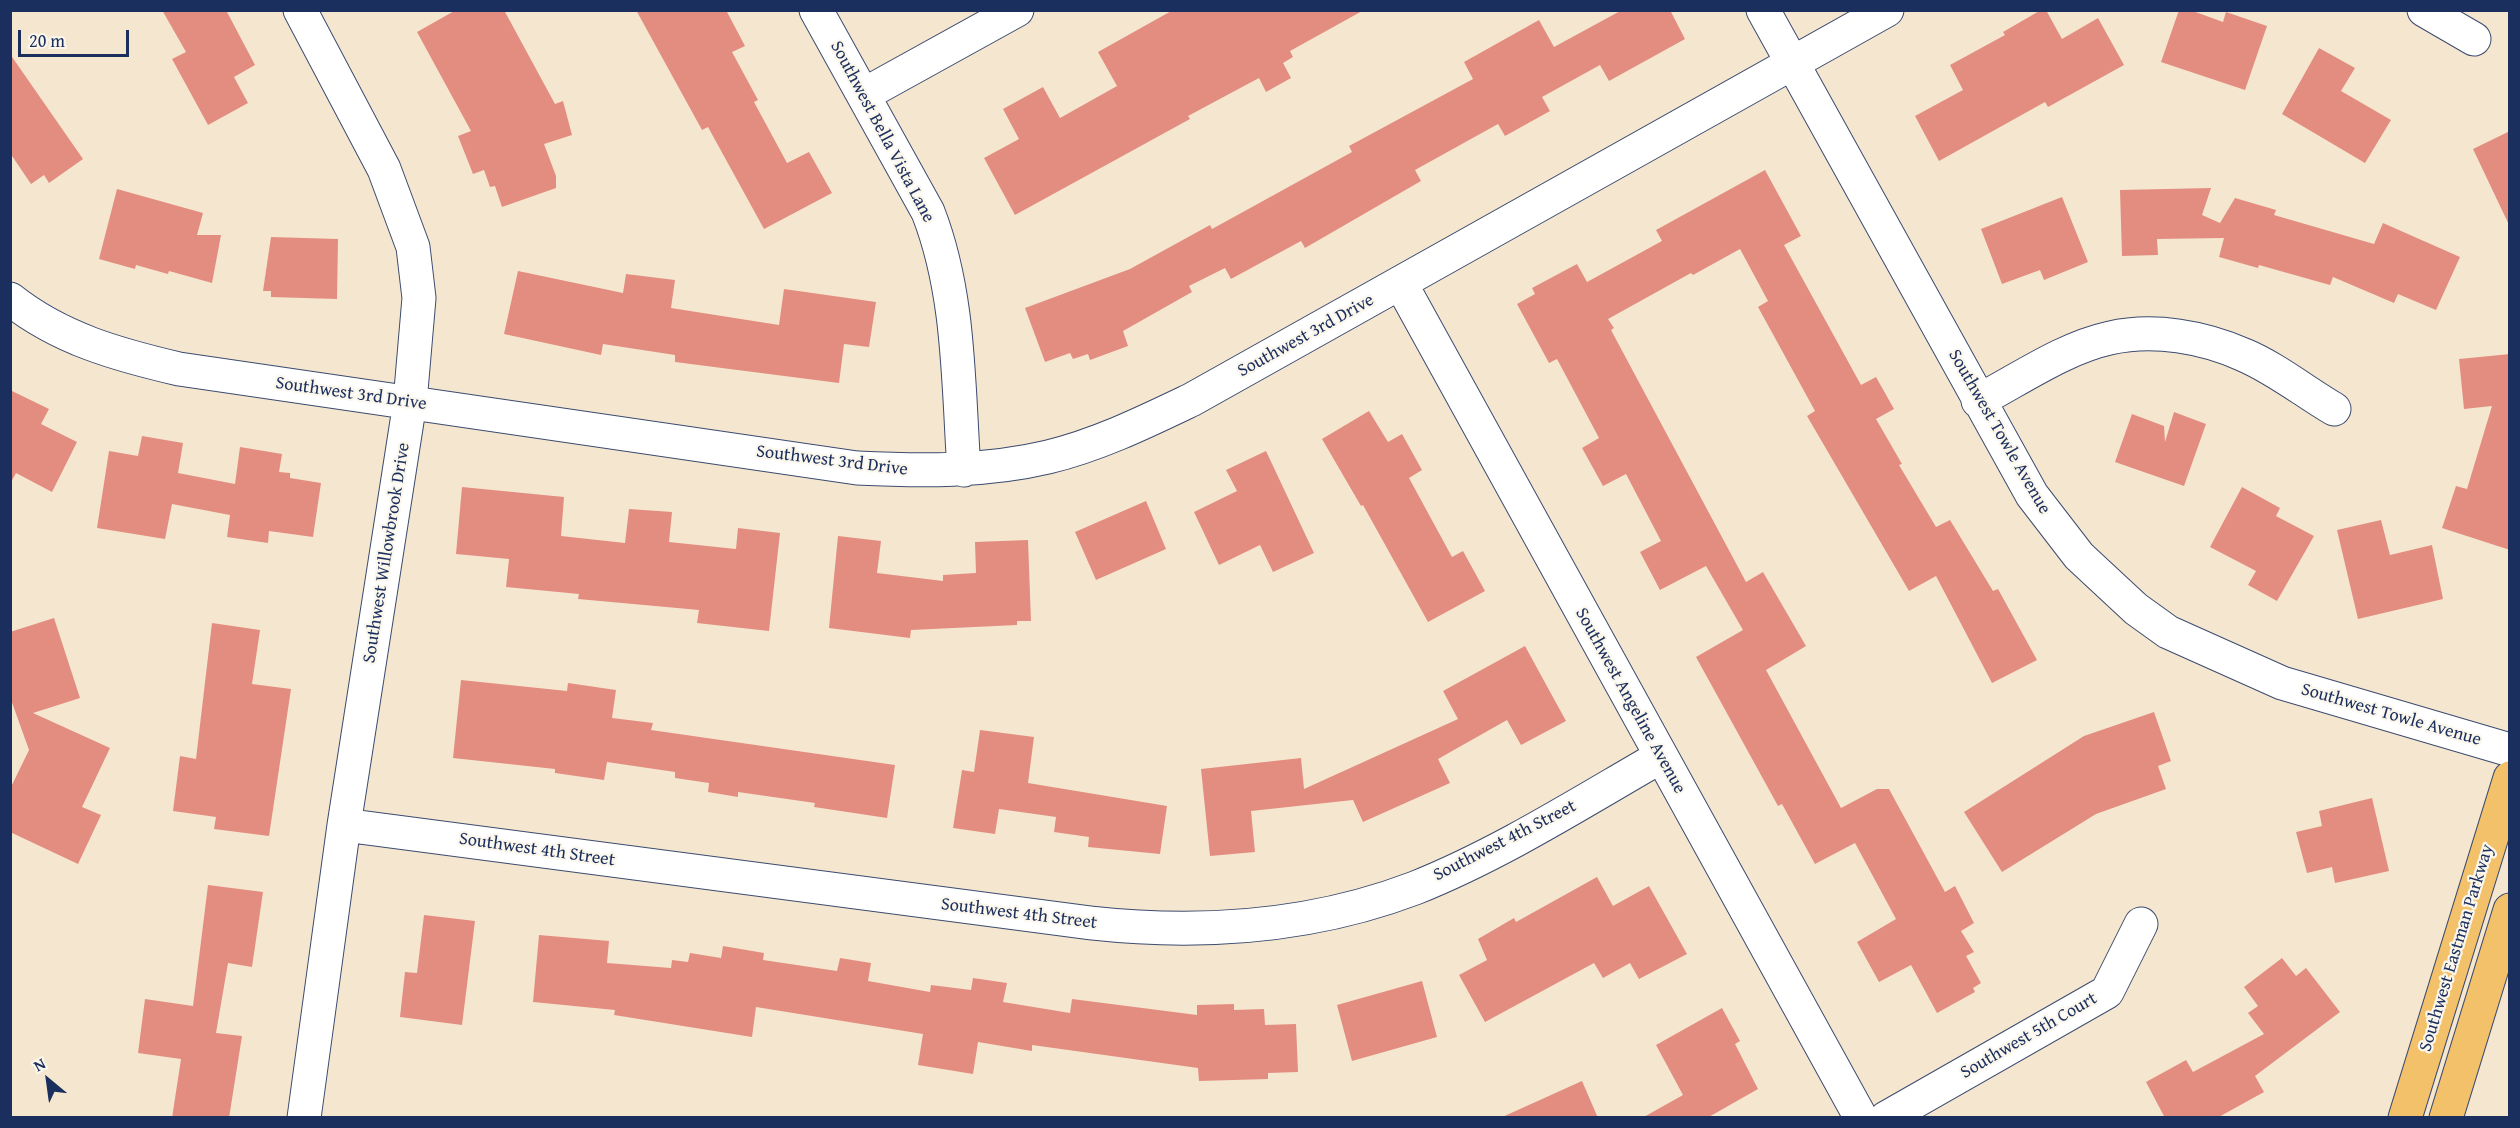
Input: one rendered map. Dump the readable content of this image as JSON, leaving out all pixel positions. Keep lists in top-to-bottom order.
{
  "streets": {
    "main road": ["Southwest Eastman Parkway"],
    "street": [
      "Southwest Bella Vista Lane",
      "Southwest 3rd Drive",
      "Southwest Towle Avenue",
      "Southwest Willowbrook Drive",
      "Southwest Angeline Avenue",
      "Southwest 4th Street",
      "Southwest 5th Court"
    ]
  },
  "crossings": [
    ["Southwest Bella Vista Lane", "Southwest 3rd Drive"],
    ["Southwest 3rd Drive", "Southwest Towle Avenue"],
    ["Southwest 3rd Drive", "Southwest Willowbrook Drive"],
    ["Southwest 3rd Drive", "Southwest Angeline Avenue"],
    ["Southwest Willowbrook Drive", "Southwest 4th Street"],
    ["Southwest Angeline Avenue", "Southwest 4th Street"]
  ],
  "scale_bar": "20 m",
  "north": "top left"
}
